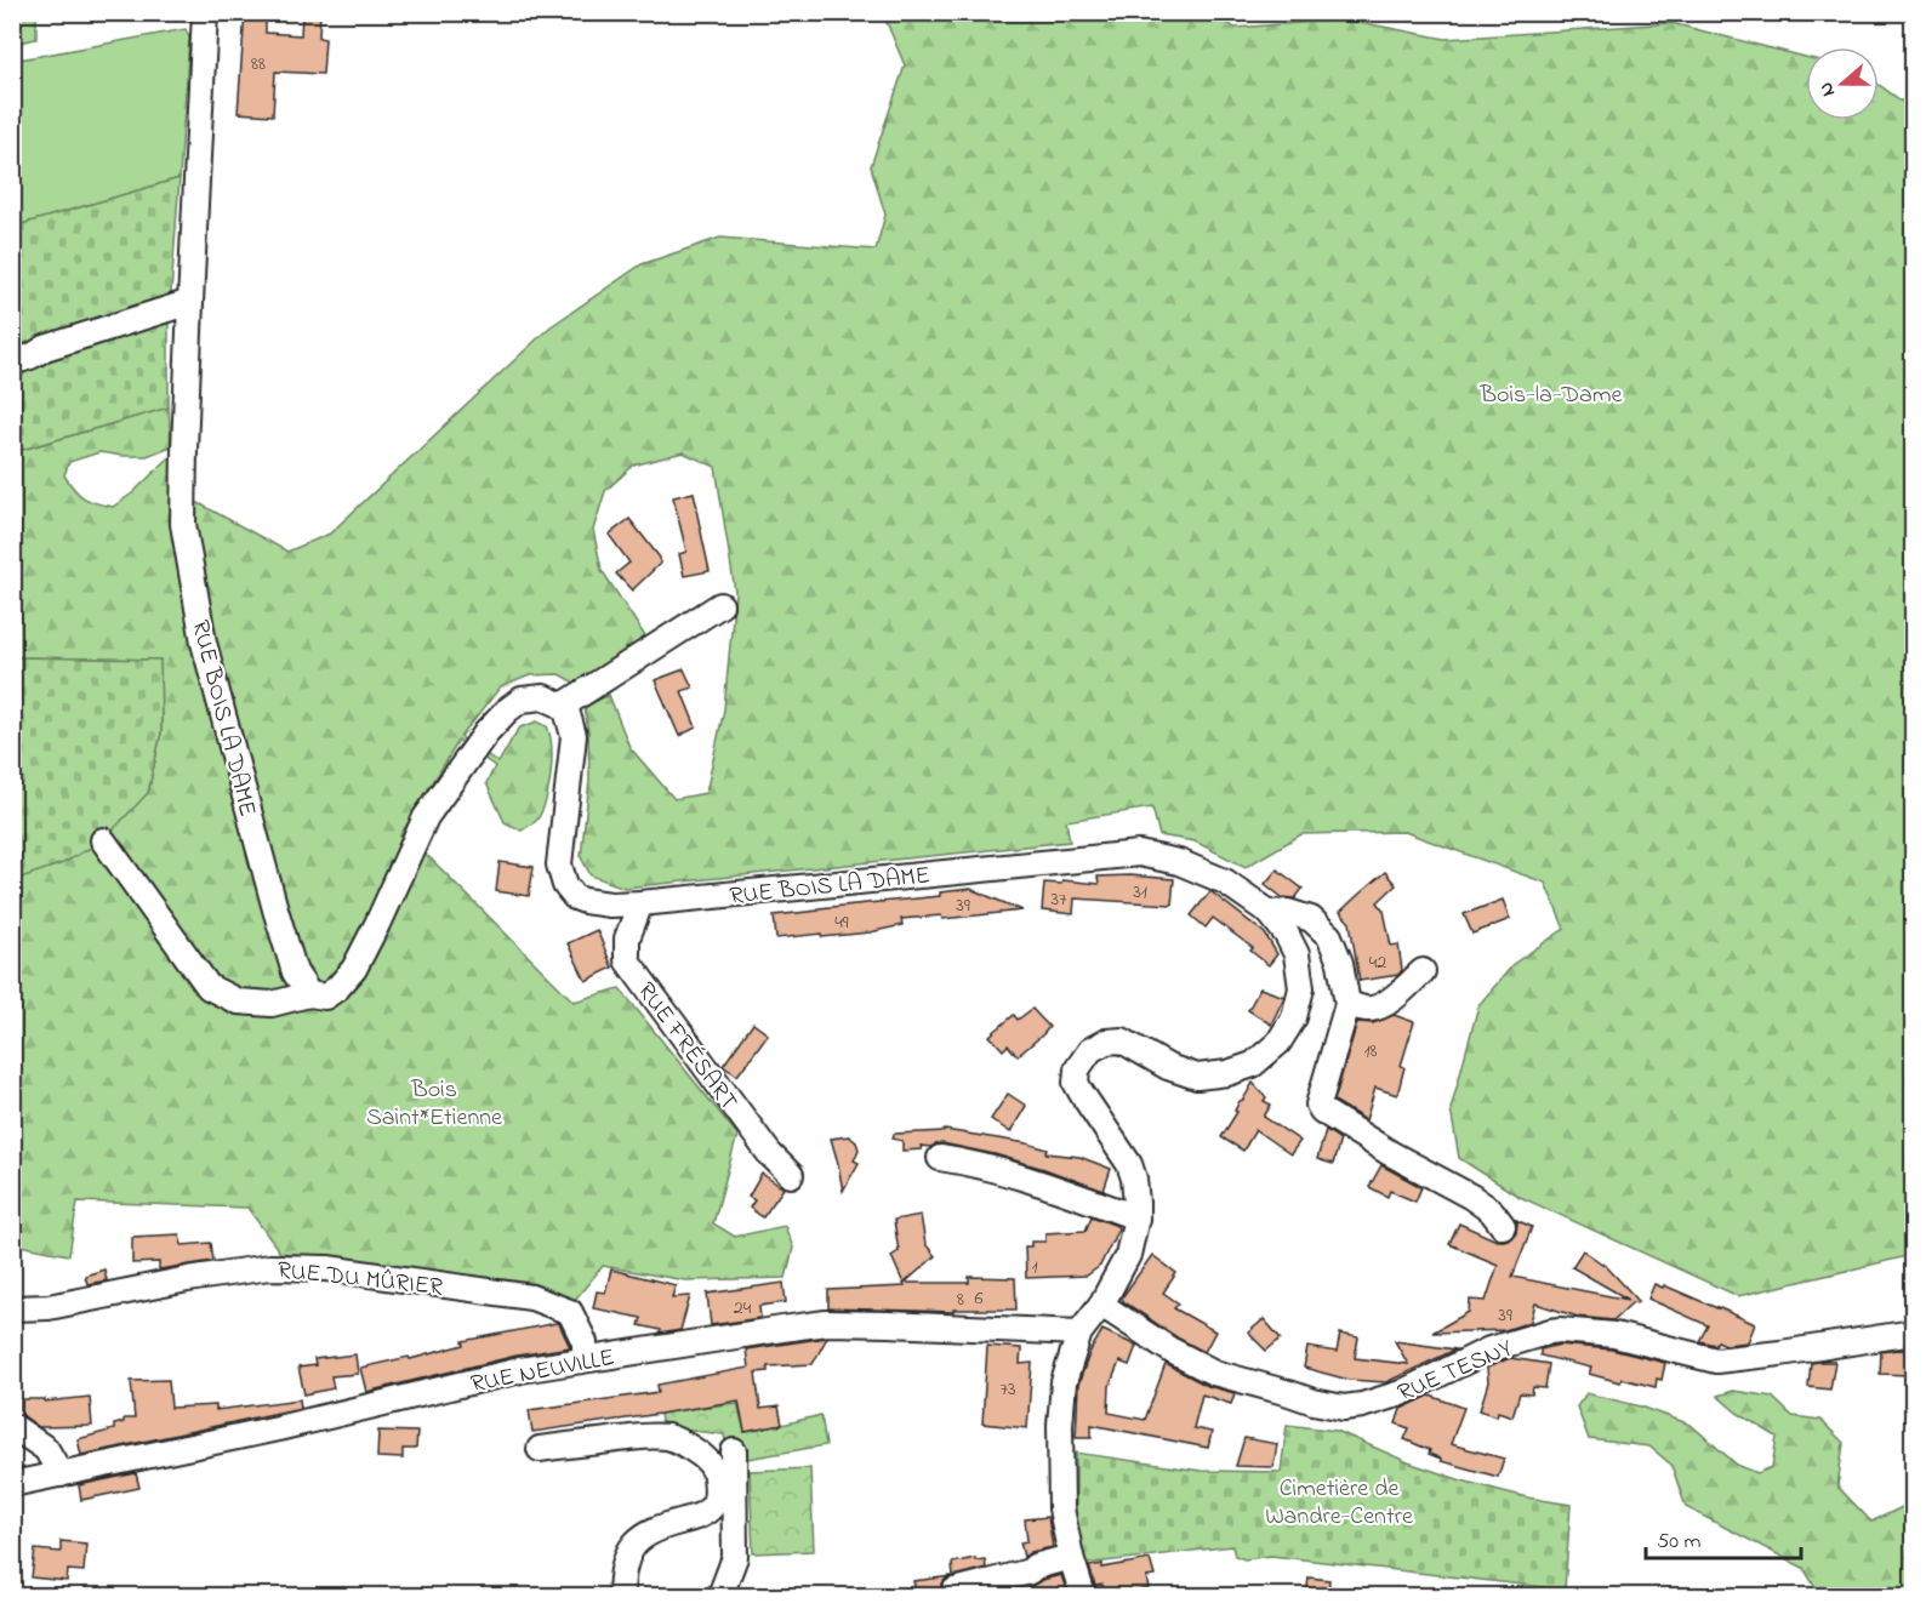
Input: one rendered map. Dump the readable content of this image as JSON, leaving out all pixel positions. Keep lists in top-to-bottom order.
{
  "streets": {
    "street": [
      "RUE BOIS LA DAME",
      "RUE FRÉSART",
      "RUE DU MÛRIER",
      "RUE NEUVILLE",
      "RUE TESNY"
    ]
  },
  "crossings": [
    ["RUE BOIS LA DAME", "RUE FRÉSART"],
    ["RUE BOIS LA DAME", "RUE NEUVILLE"],
    ["RUE BOIS LA DAME", "RUE TESNY"],
    ["RUE DU MÛRIER", "RUE NEUVILLE"]
  ],
  "parks": ["Bois-la-Dame", "Bois Saint*Etienne", "Cimetière de Wandre-Centre"],
  "house_numbers": [
    "88",
    "31",
    "37",
    "39",
    "49",
    "42",
    "18",
    "1",
    "6",
    "8",
    "24",
    "39",
    "73"
  ],
  "scale_bar": "50 m",
  "north": "left"
}
